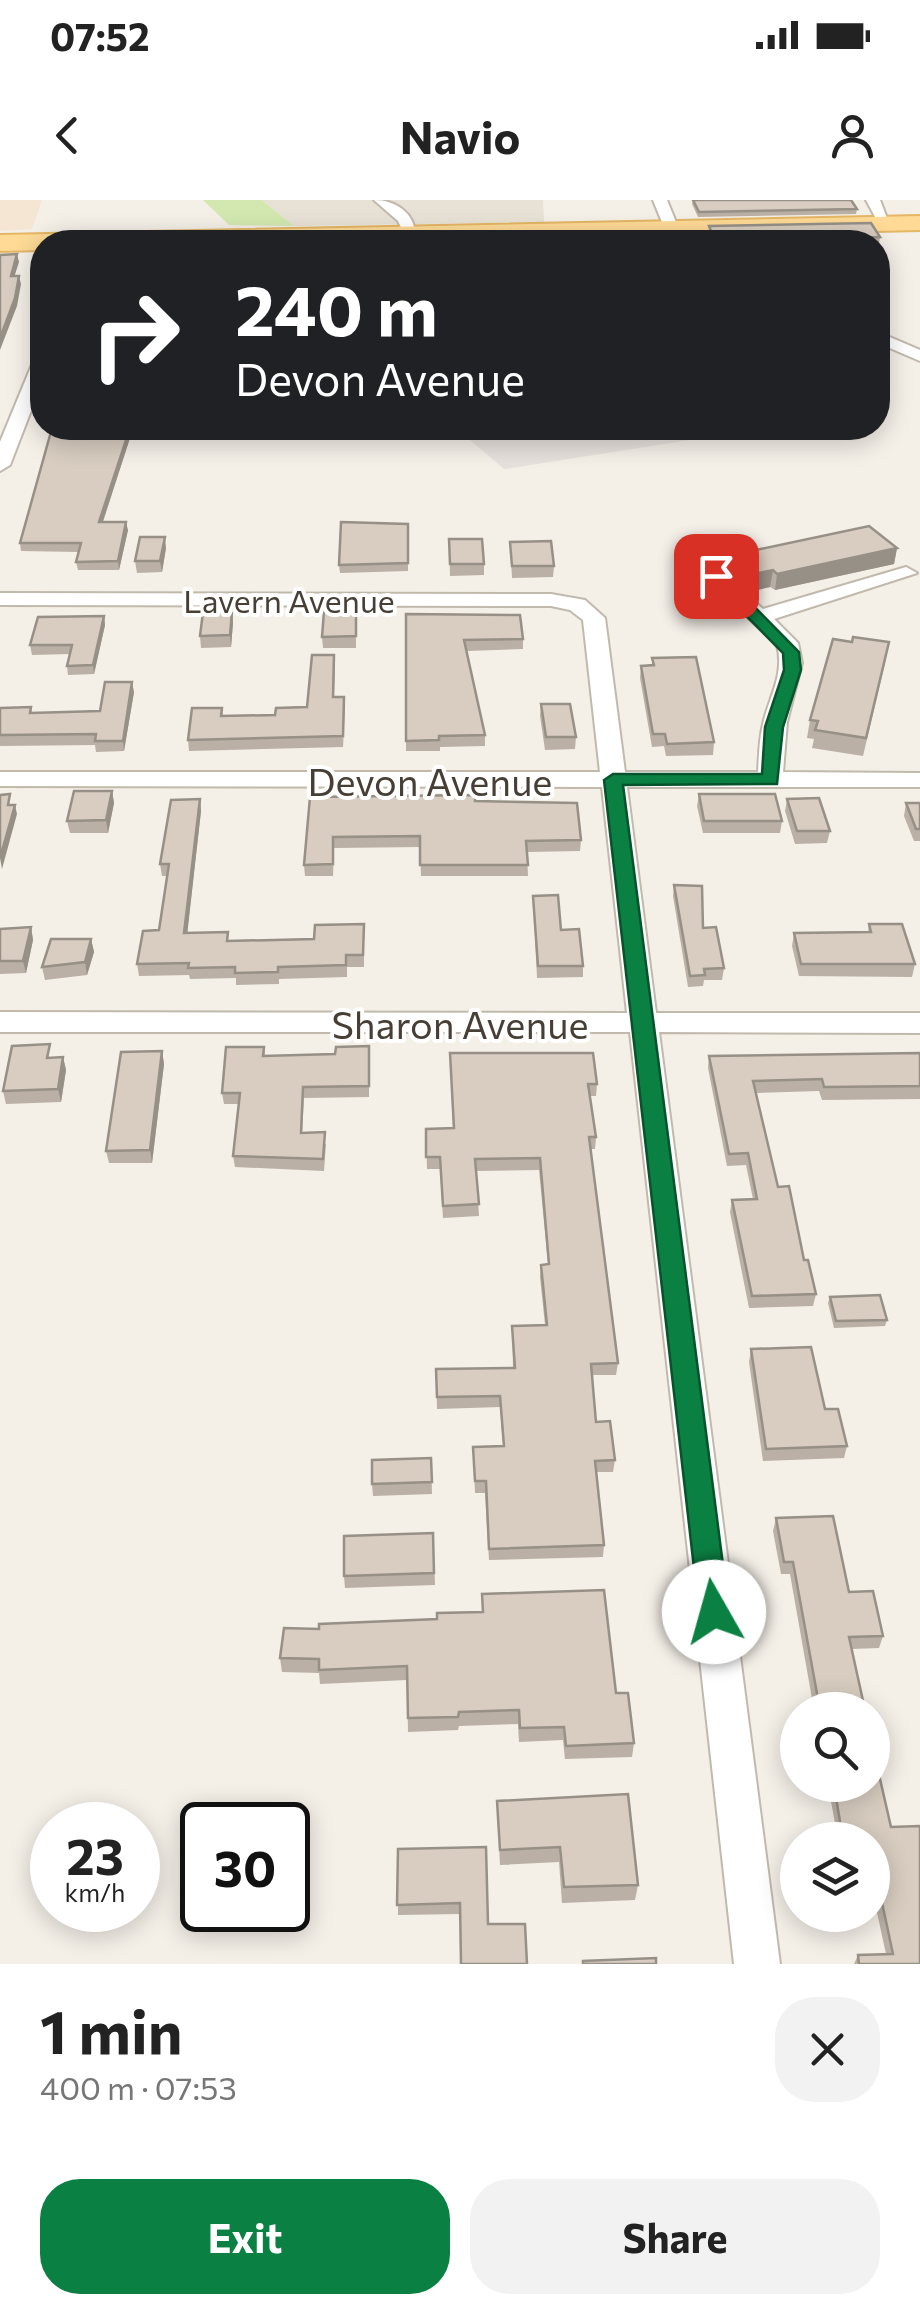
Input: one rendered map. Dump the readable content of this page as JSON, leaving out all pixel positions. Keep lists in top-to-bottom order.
{
  "streets": {
    "street": ["Lavern Avenue", "Devon Avenue", "Sharon Avenue"]
  },
  "crossings": [
    ["Lavern Avenue", "Devon Avenue"]
  ],
  "page": {
    "status": "07:52",
    "header": "Navio",
    "turn": ["240 m", "Devon Avenue"],
    "speed": "23 km/h",
    "limit": "30",
    "heading": ["1 min", "400 m · 07:53"],
    "buttons": ["Exit", "Share"]
  }
}
